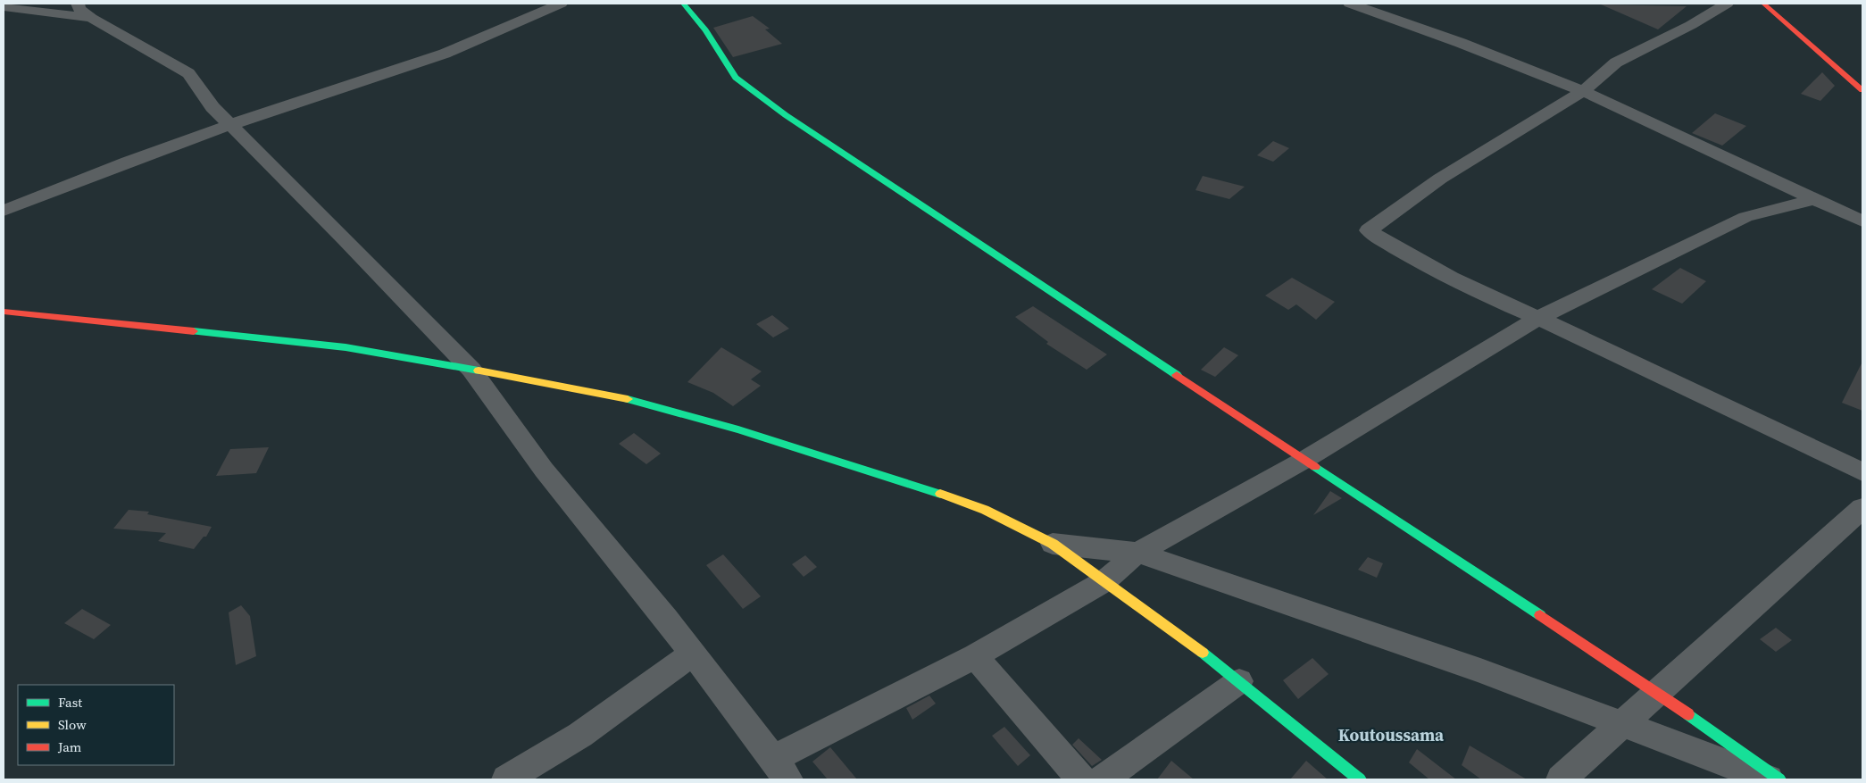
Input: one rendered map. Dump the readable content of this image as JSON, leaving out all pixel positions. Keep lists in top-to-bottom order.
{
  "districts": ["Koutoussama"],
  "legend": ["Fast", "Slow", "Jam"]
}
